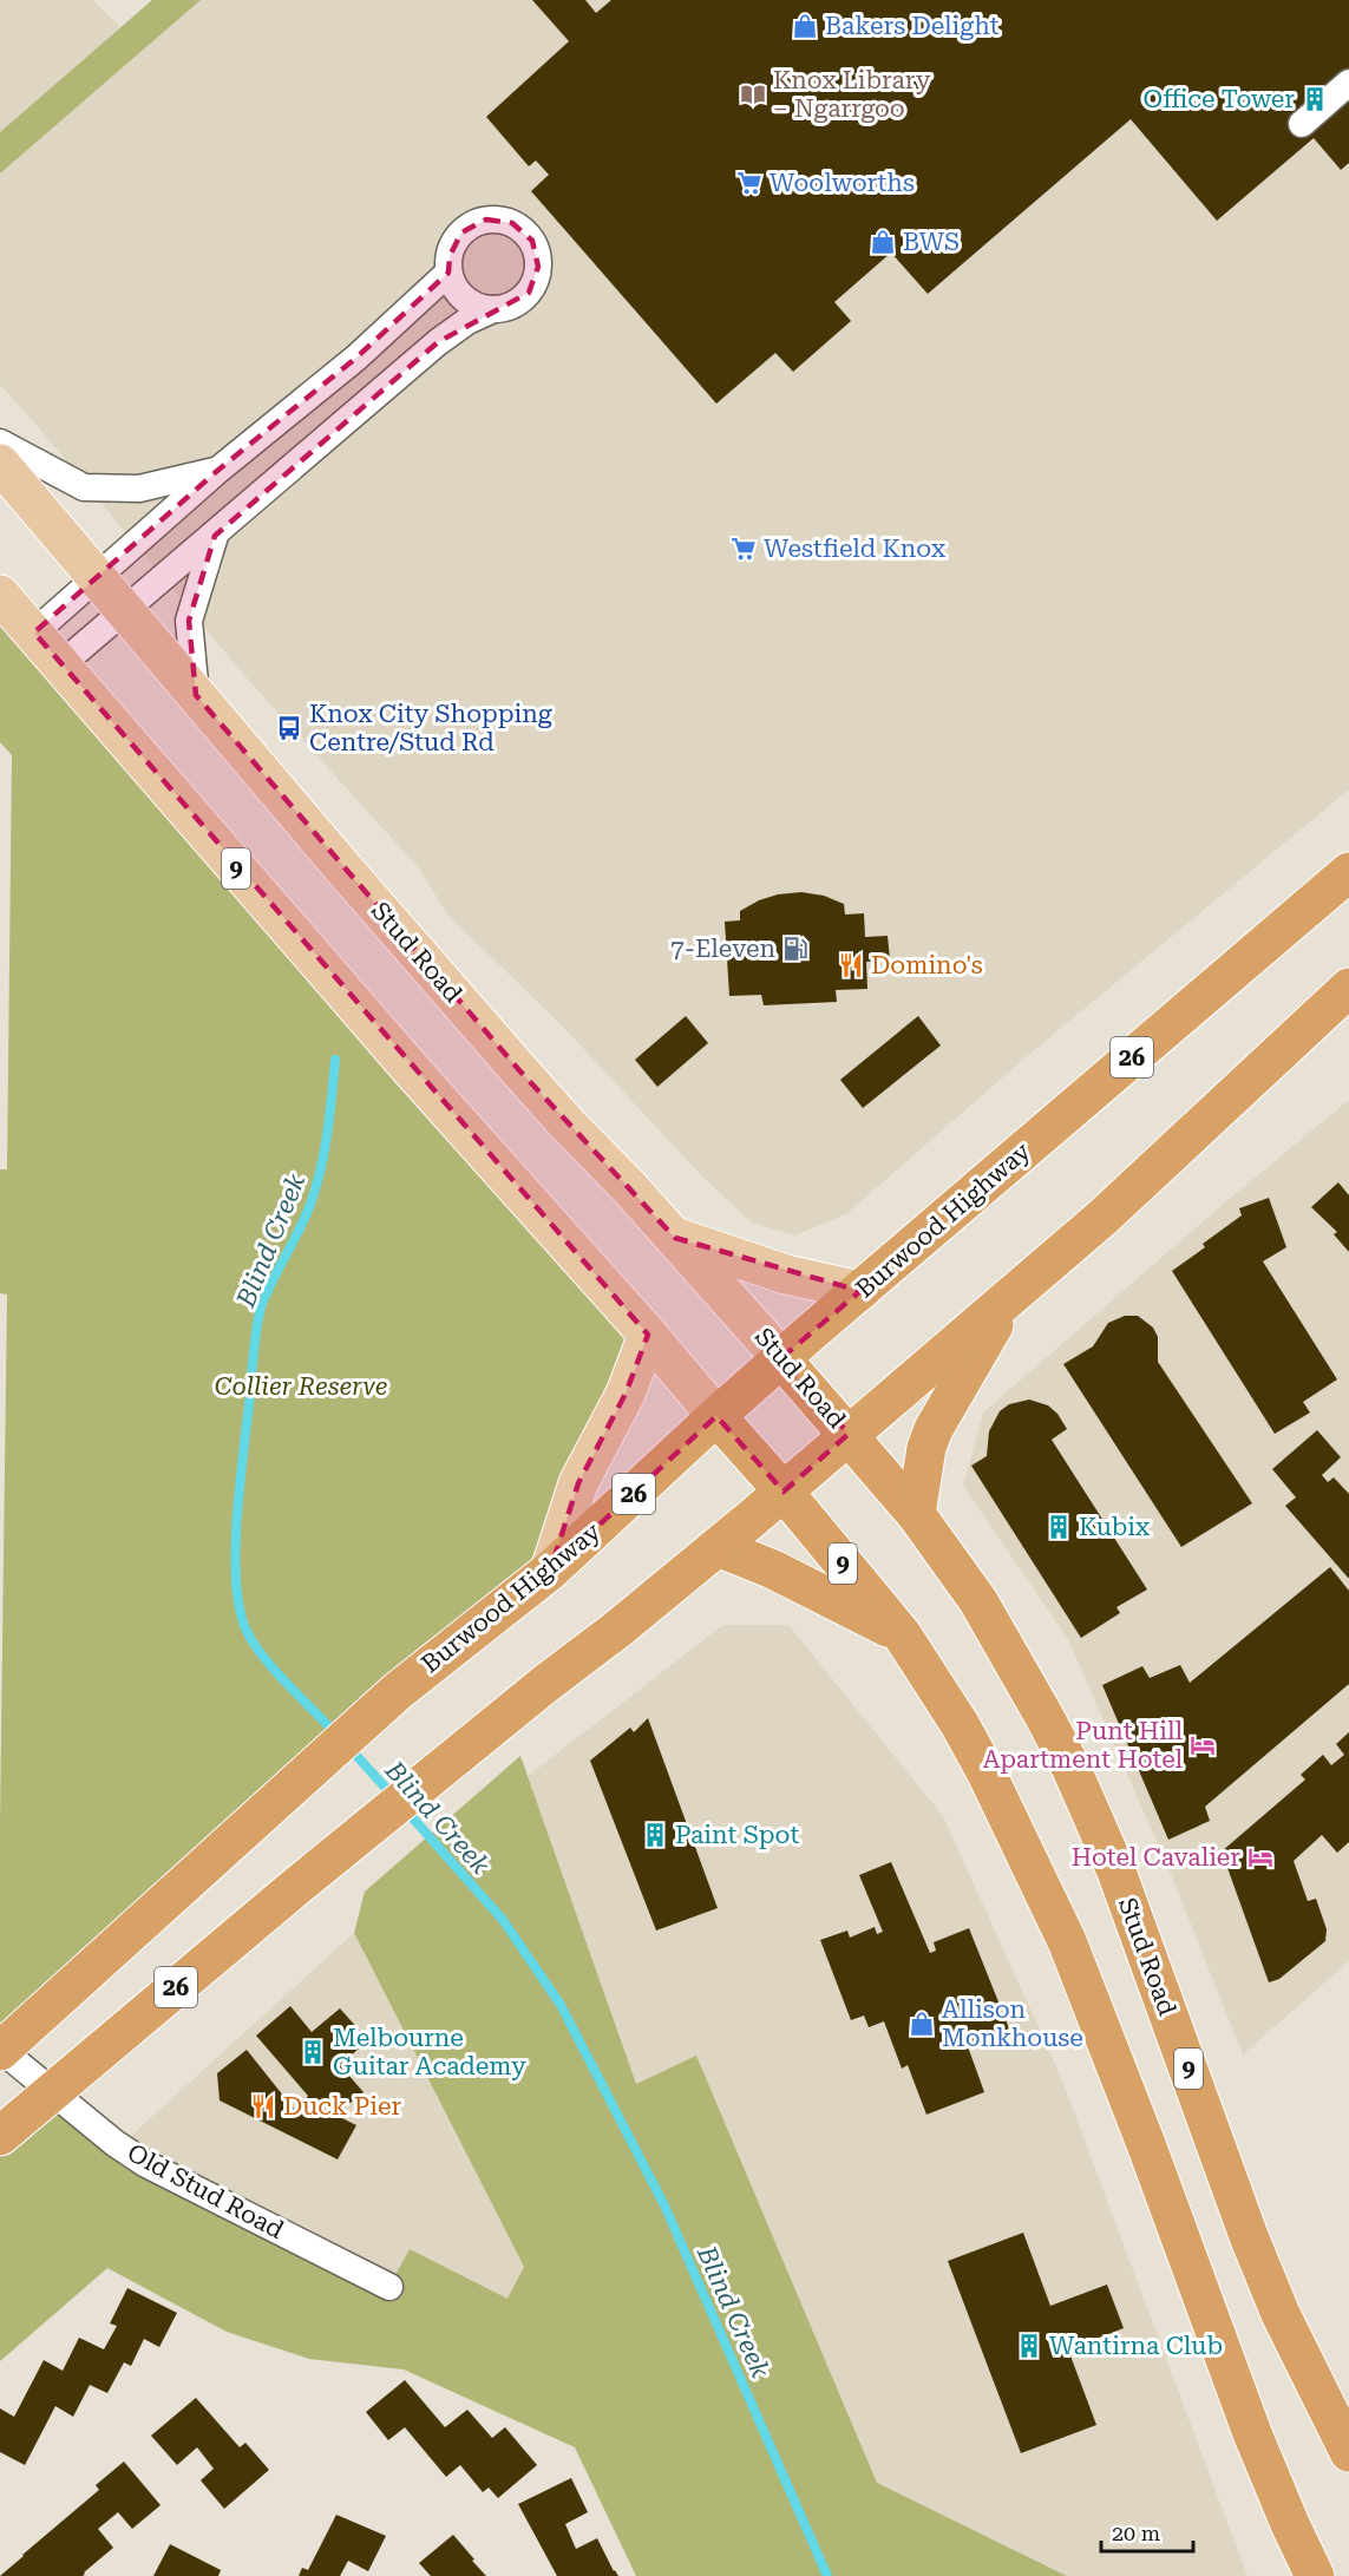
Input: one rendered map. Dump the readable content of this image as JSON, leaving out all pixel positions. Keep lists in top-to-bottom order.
{
  "streets": {
    "highway": [
      "9",
      "Stud Road",
      "26",
      "Burwood Highway"
    ],
    "street": ["Old Stud Road"]
  },
  "crossings": [
    ["9", "26"],
    ["9", "Burwood Highway"],
    ["Stud Road", "26"],
    ["Stud Road", "Burwood Highway"],
    ["26", "Old Stud Road"],
    ["Burwood Highway", "Old Stud Road"]
  ],
  "water": ["Blind Creek"],
  "parks": ["Collier Reserve"],
  "places": {
    "shop": ["Bakers Delight", "BWS", "Allison Monkhouse"],
    "library": ["Knox Library – Ngarrgoo"],
    "building": [
      "Office Tower",
      "Kubix",
      "Paint Spot",
      "Melbourne Guitar Academy",
      "Wantirna Club"
    ],
    "supermarket": ["Woolworths", "Westfield Knox"],
    "bus stop": ["Knox City Shopping Centre/Stud Rd"],
    "fuel station": ["7-Eleven"],
    "restaurant": ["Domino's", "Duck Pier"],
    "hotel": ["Punt Hill Apartment Hotel", "Hotel Cavalier"]
  },
  "scale_bar": "20 m"
}
